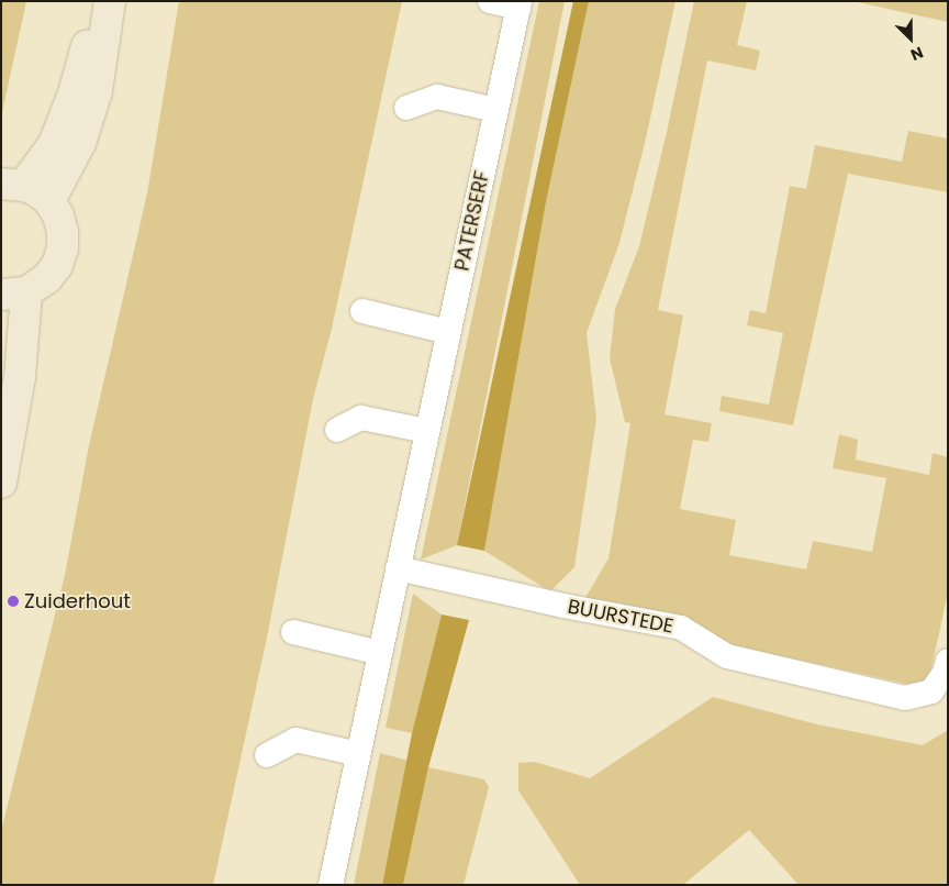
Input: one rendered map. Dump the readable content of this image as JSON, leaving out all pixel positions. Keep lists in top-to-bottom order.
{
  "streets": {
    "street": ["PATERSERF", "BUURSTEDE"]
  },
  "crossings": [
    ["PATERSERF", "BUURSTEDE"]
  ],
  "places": ["Zuiderhout"],
  "north": "bottom right"
}
